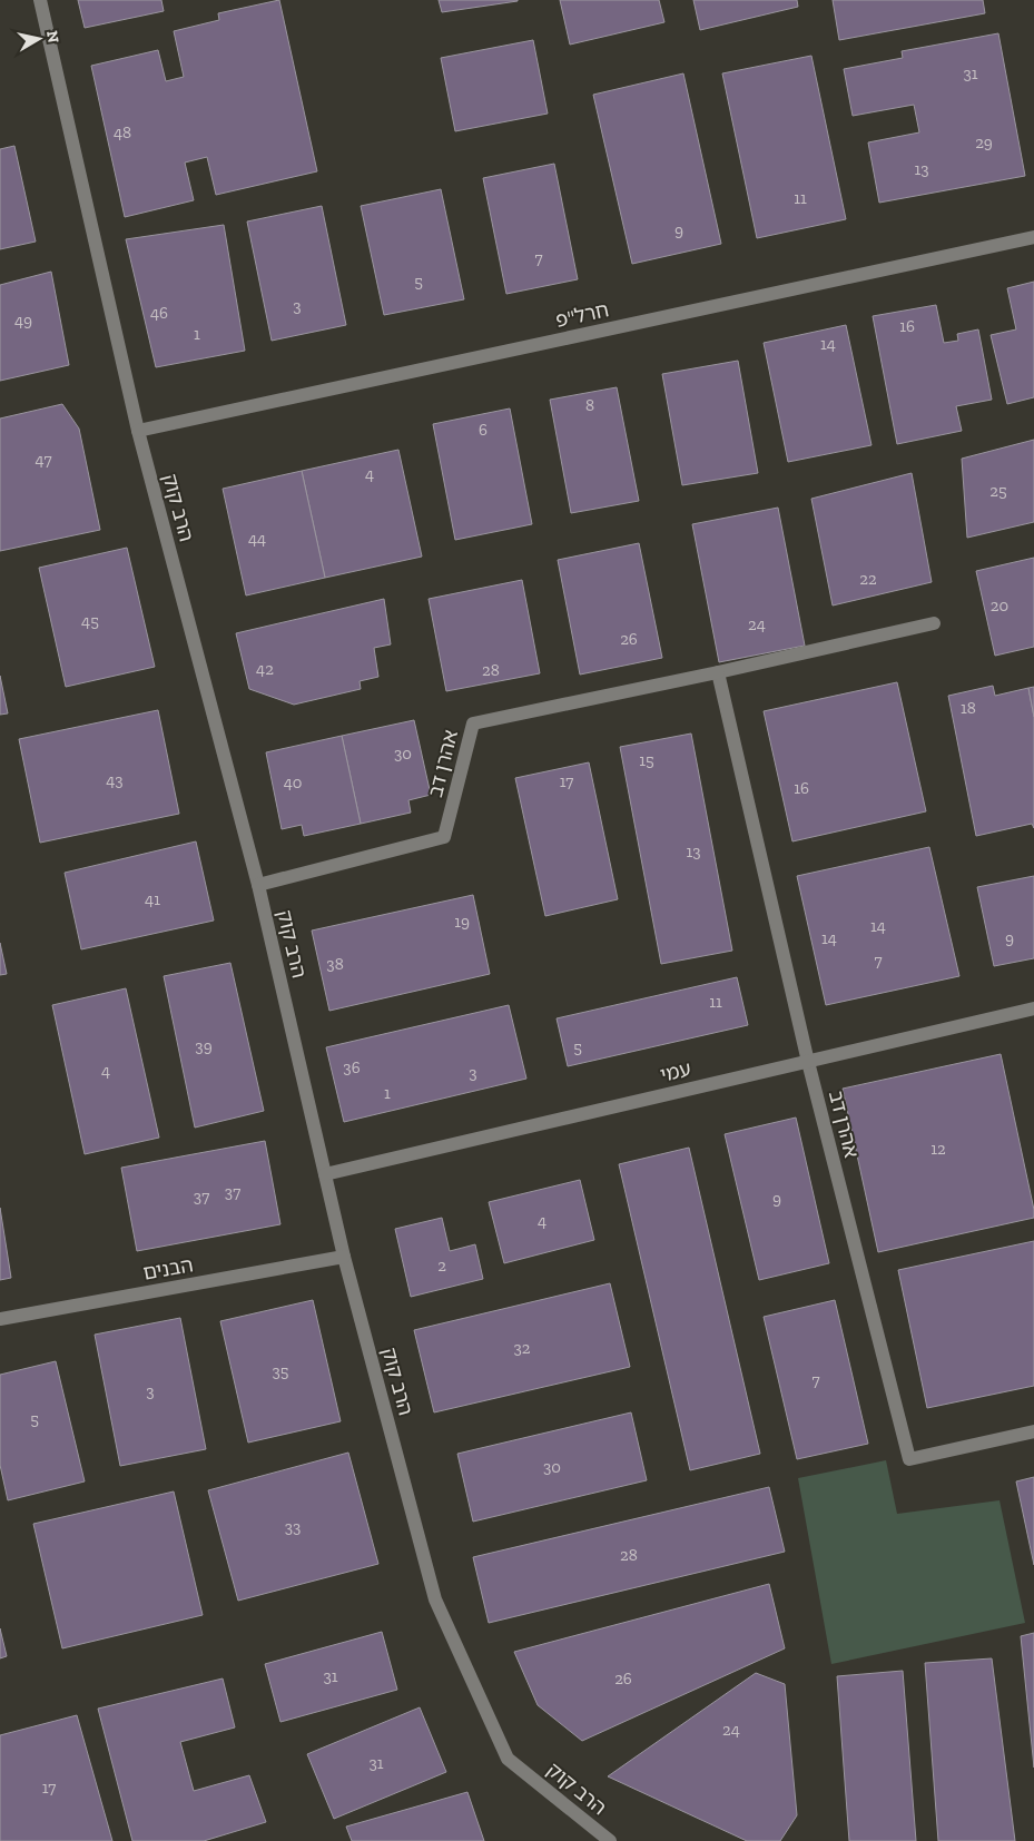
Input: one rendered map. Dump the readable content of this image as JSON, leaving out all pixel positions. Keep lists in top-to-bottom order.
{
  "streets": {
    "street": [
      "חרל\"פ",
      "הרב קוק",
      "אהרן דב",
      "עמי",
      "הבנים"
    ]
  },
  "crossings": [
    ["חרל\"פ", "הרב קוק"],
    ["הרב קוק", "אהרן דב"],
    ["הרב קוק", "עמי"],
    ["הרב קוק", "הבנים"],
    ["אהרן דב", "עמי"]
  ],
  "house_numbers": [
    "31",
    "48",
    "29",
    "13",
    "11",
    "9",
    "7",
    "5",
    "3",
    "46",
    "49",
    "16",
    "1",
    "14",
    "8",
    "6",
    "47",
    "4",
    "25",
    "44",
    "22",
    "20",
    "45",
    "24",
    "26",
    "42",
    "28",
    "18",
    "30",
    "15",
    "43",
    "17",
    "40",
    "16",
    "13",
    "41",
    "19",
    "14",
    "14",
    "9",
    "7",
    "38",
    "11",
    "39",
    "5",
    "36",
    "4",
    "3",
    "1",
    "12",
    "37",
    "37",
    "9",
    "4",
    "2",
    "32",
    "35",
    "7",
    "3",
    "5",
    "30",
    "33",
    "28",
    "31",
    "26",
    "24",
    "31",
    "17"
  ],
  "north": "right"
}
